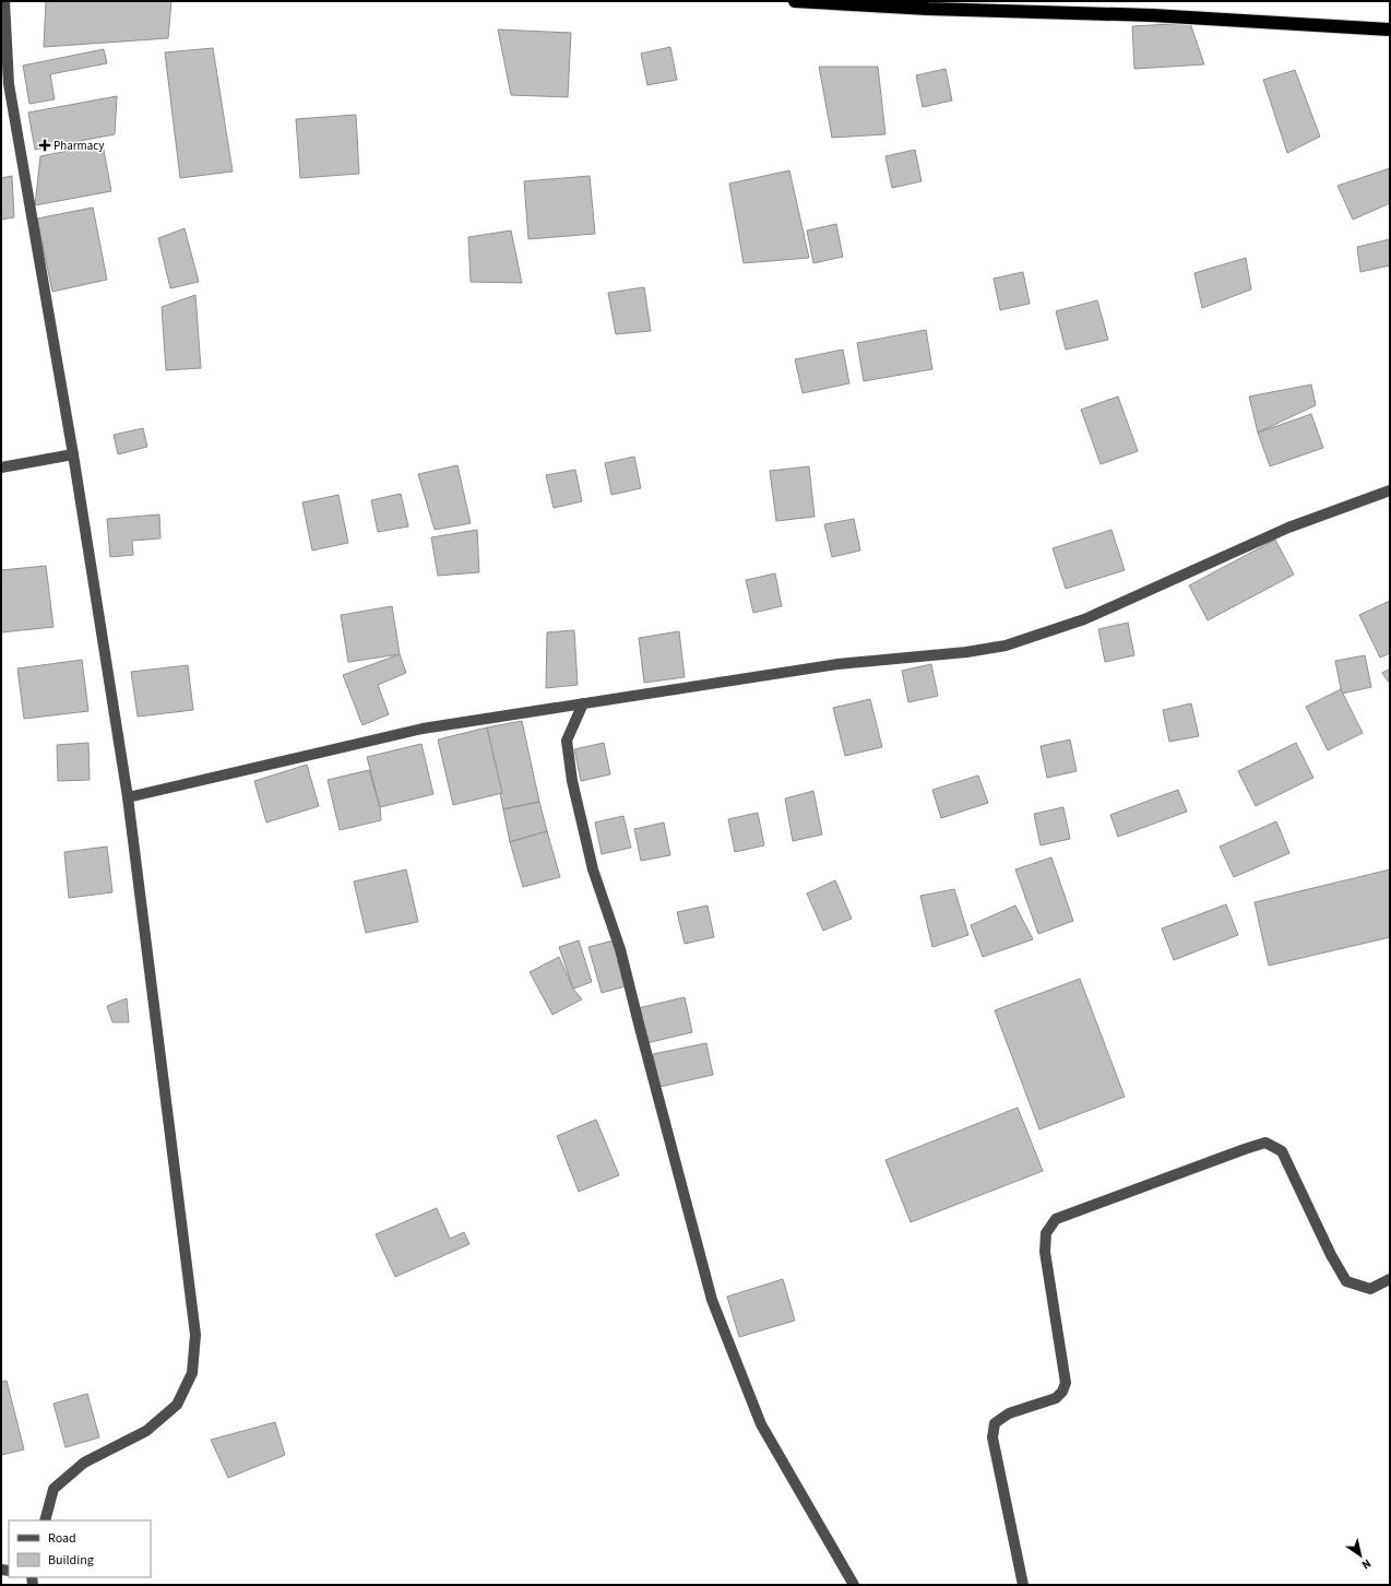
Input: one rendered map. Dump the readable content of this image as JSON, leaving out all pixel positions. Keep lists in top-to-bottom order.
{
  "places": {
    "health": ["Pharmacy"]
  },
  "legend": ["Road", "Building"],
  "north": "bottom right"
}
